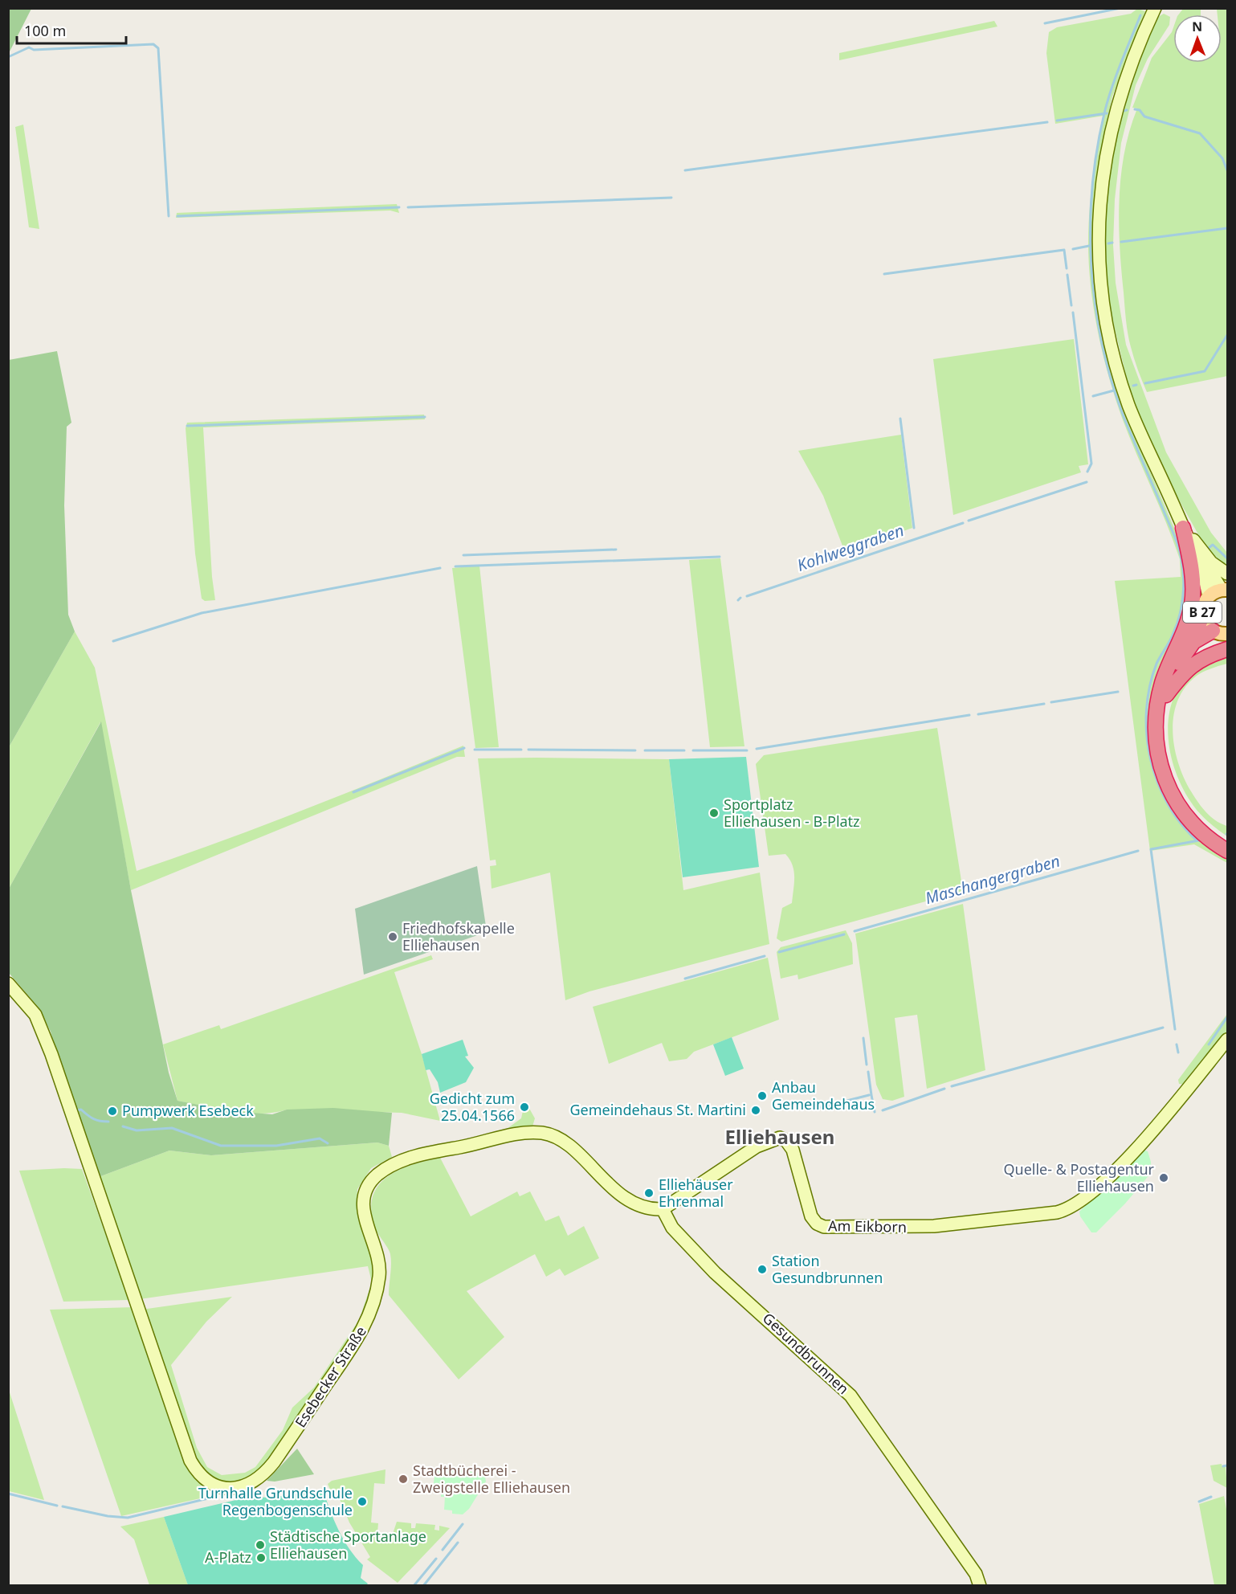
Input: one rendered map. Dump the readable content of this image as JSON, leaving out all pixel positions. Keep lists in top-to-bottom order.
{
  "streets": {
    "main road": ["B 27"],
    "street": ["Am Eikborn", "Gesundbrunnen", "Esebecker Straße"]
  },
  "crossings": [
    ["Am Eikborn", "Gesundbrunnen"],
    ["Am Eikborn", "Esebecker Straße"],
    ["Gesundbrunnen", "Esebecker Straße"]
  ],
  "districts": ["Elliehausen"],
  "water": ["Kohlweggraben", "Maschangergraben"],
  "places": [
    "Sportplatz Elliehausen - B-Platz",
    "Friedhofskapelle Elliehausen",
    "Anbau Gemeindehaus",
    "Gedicht zum 25.04.1566",
    "Gemeindehaus St. Martini",
    "Pumpwerk Esebeck",
    "Quelle- & Postagentur Elliehausen",
    "Elliehäuser Ehrenmal",
    "Station Gesundbrunnen",
    "Stadtbücherei - Zweigstelle Elliehausen",
    "Turnhalle Grundschule Regenbogenschule",
    "Städtische Sportanlage Elliehausen",
    "A-Platz"
  ],
  "scale_bar": "100 m",
  "north": "top"
}
